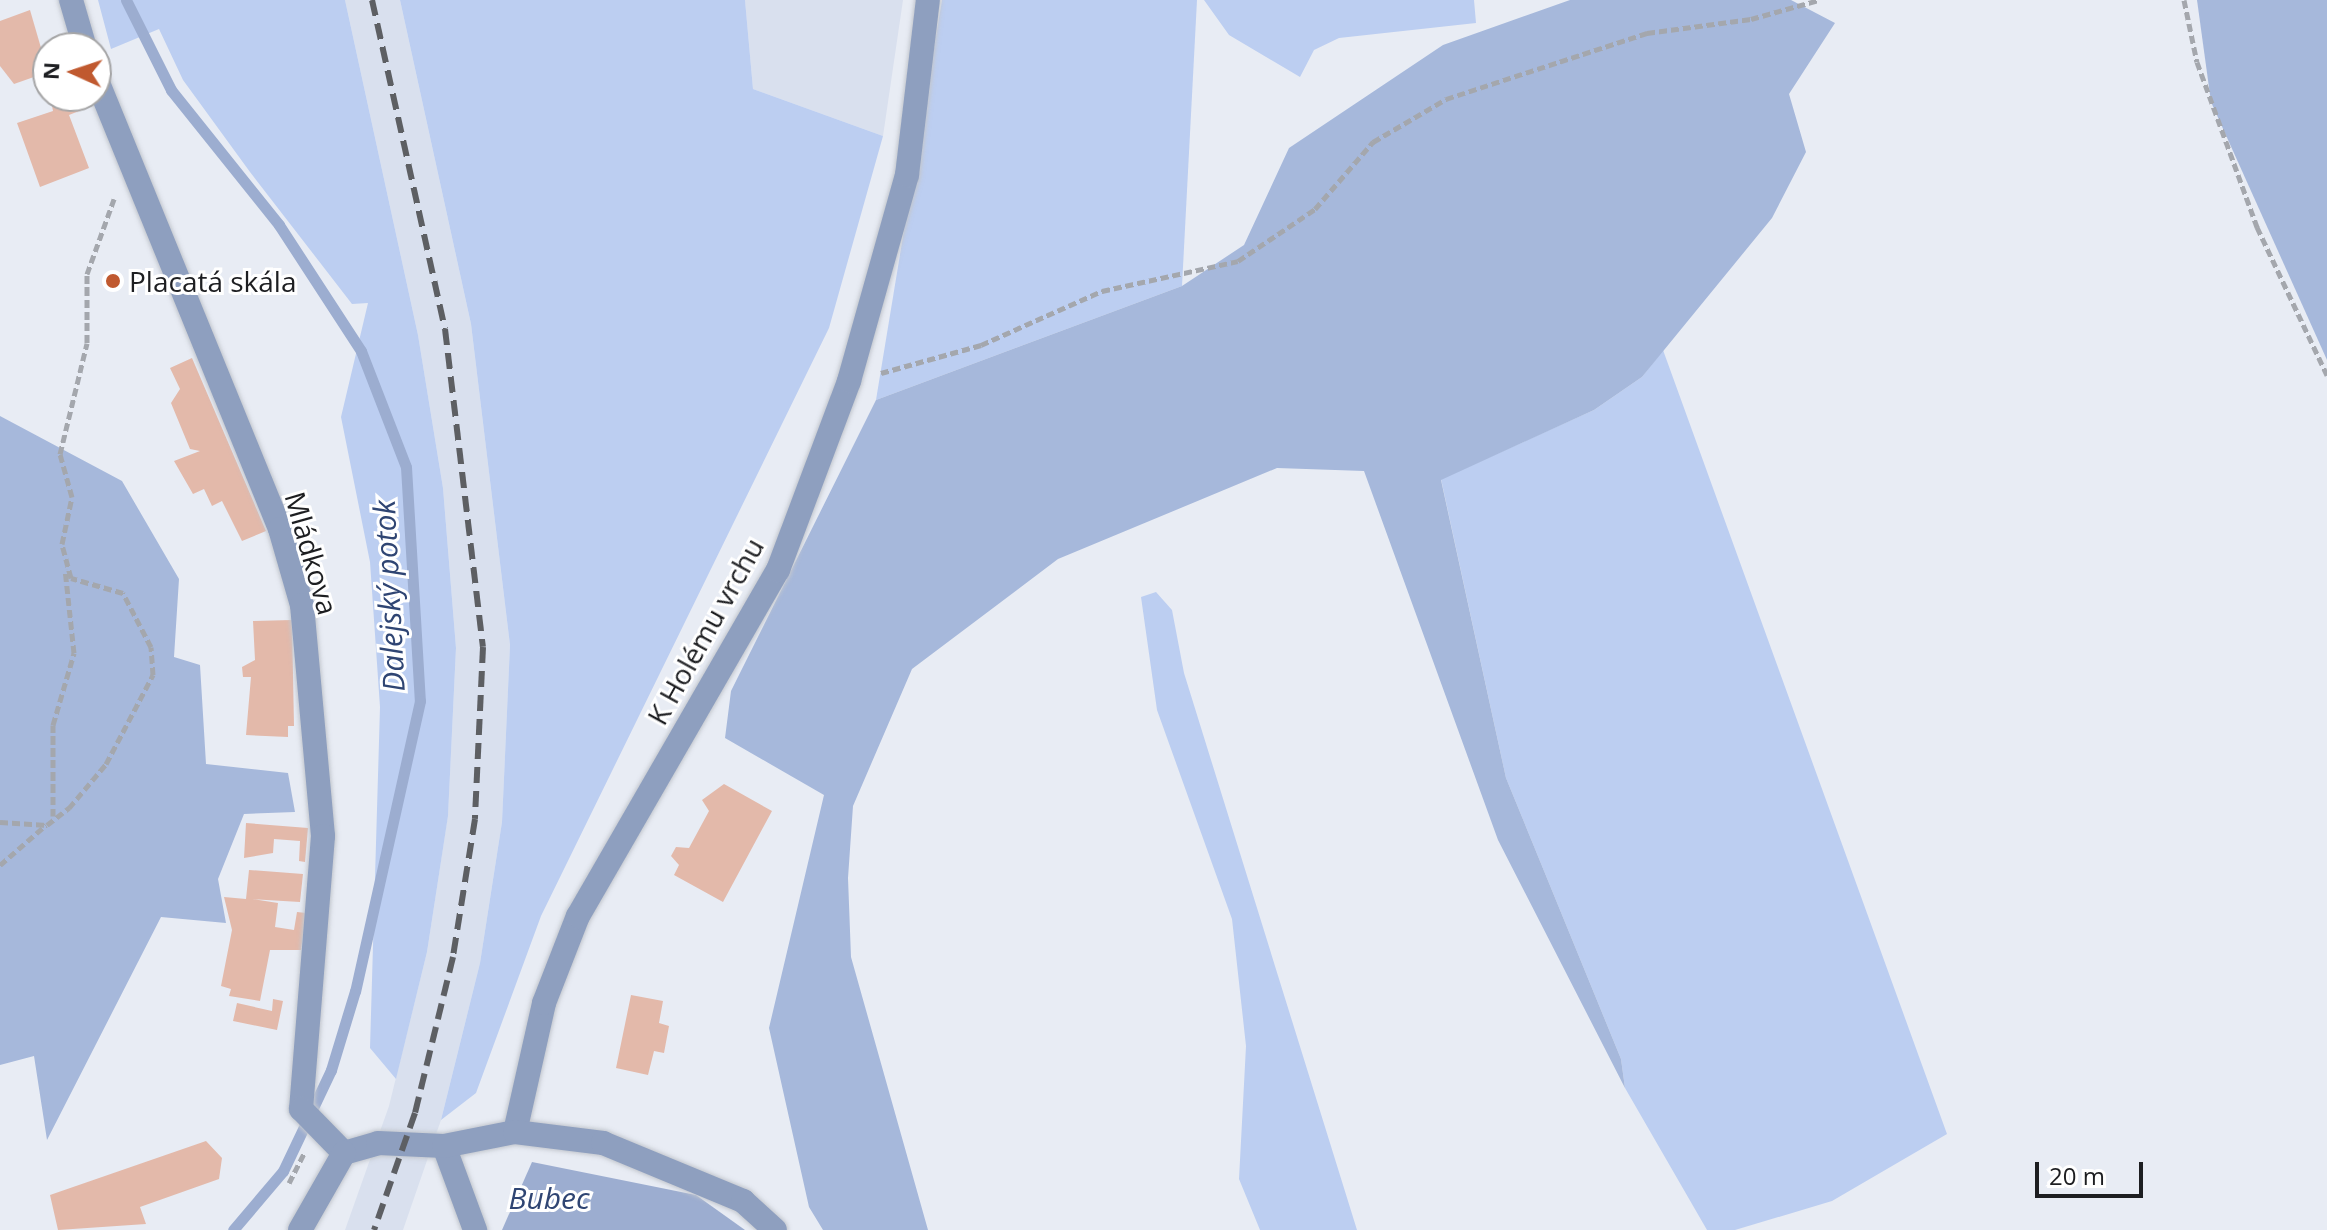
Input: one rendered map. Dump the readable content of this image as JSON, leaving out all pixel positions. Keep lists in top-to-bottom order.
{
  "streets": {
    "street": ["Mládkova", "K Holému vrchu"]
  },
  "water": ["Dalejský potok", "Bubec"],
  "places": ["Placatá skála"],
  "scale_bar": "20 m",
  "north": "left"
}
